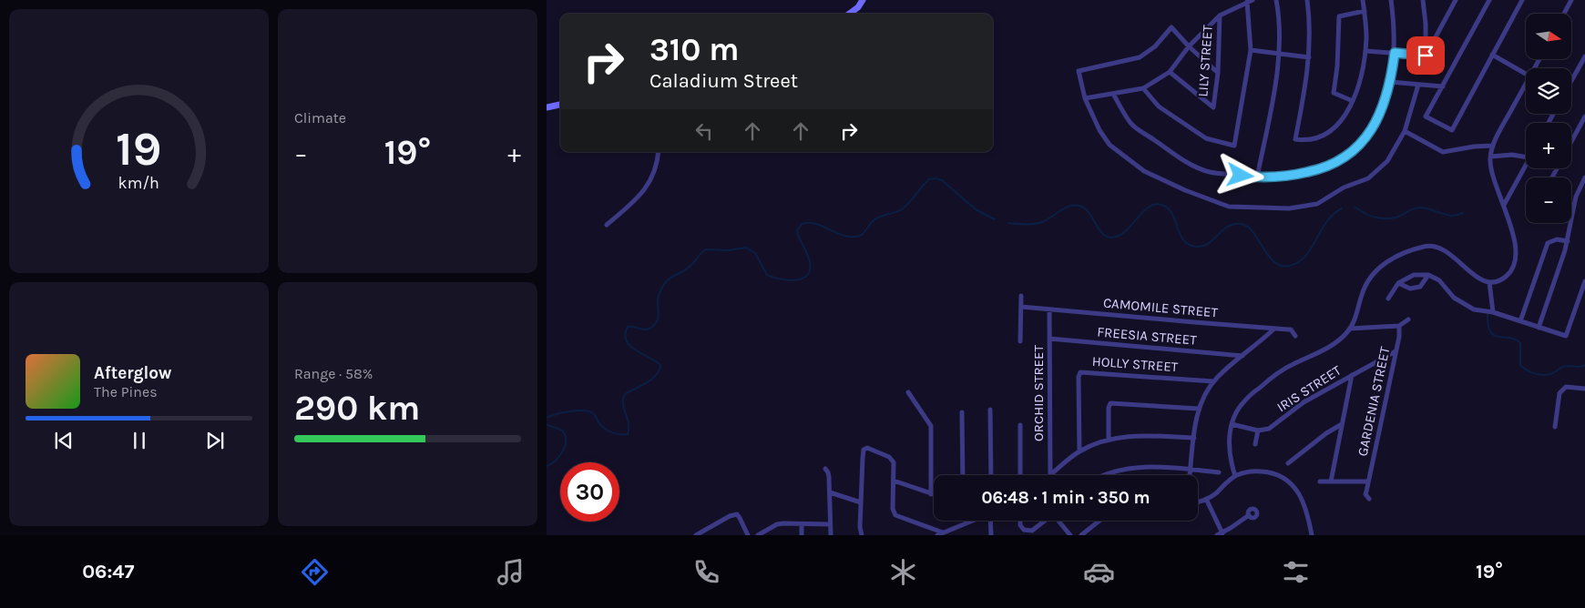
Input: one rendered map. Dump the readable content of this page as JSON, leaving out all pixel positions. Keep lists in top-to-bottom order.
{
  "streets": {
    "street": [
      "LILY STREET",
      "CAMOMILE STREET",
      "FREESIA STREET",
      "HOLLY STREET",
      "IRIS STREET",
      "ORCHID STREET",
      "GARDENIA STREET"
    ]
  },
  "crossings": [
    ["CAMOMILE STREET", "ORCHID STREET"],
    ["FREESIA STREET", "ORCHID STREET"],
    ["IRIS STREET", "GARDENIA STREET"]
  ],
  "north": "right",
  "page": {
    "tile": [
      "Climate",
      ["Range · 58%", "290 km"]
    ],
    "map_buttons": ["+", "−"],
    "turn": ["310 m", "Caladium Street"],
    "heat": ["−", "19°", "+"],
    "song": ["Afterglow", "The Pines"],
    "limit": "30",
    "trip": "06:48 · 1 min · 350 m",
    "tabs": ["06:47", "19°"],
    "gauge": ["19", "km/h"]
  }
}
